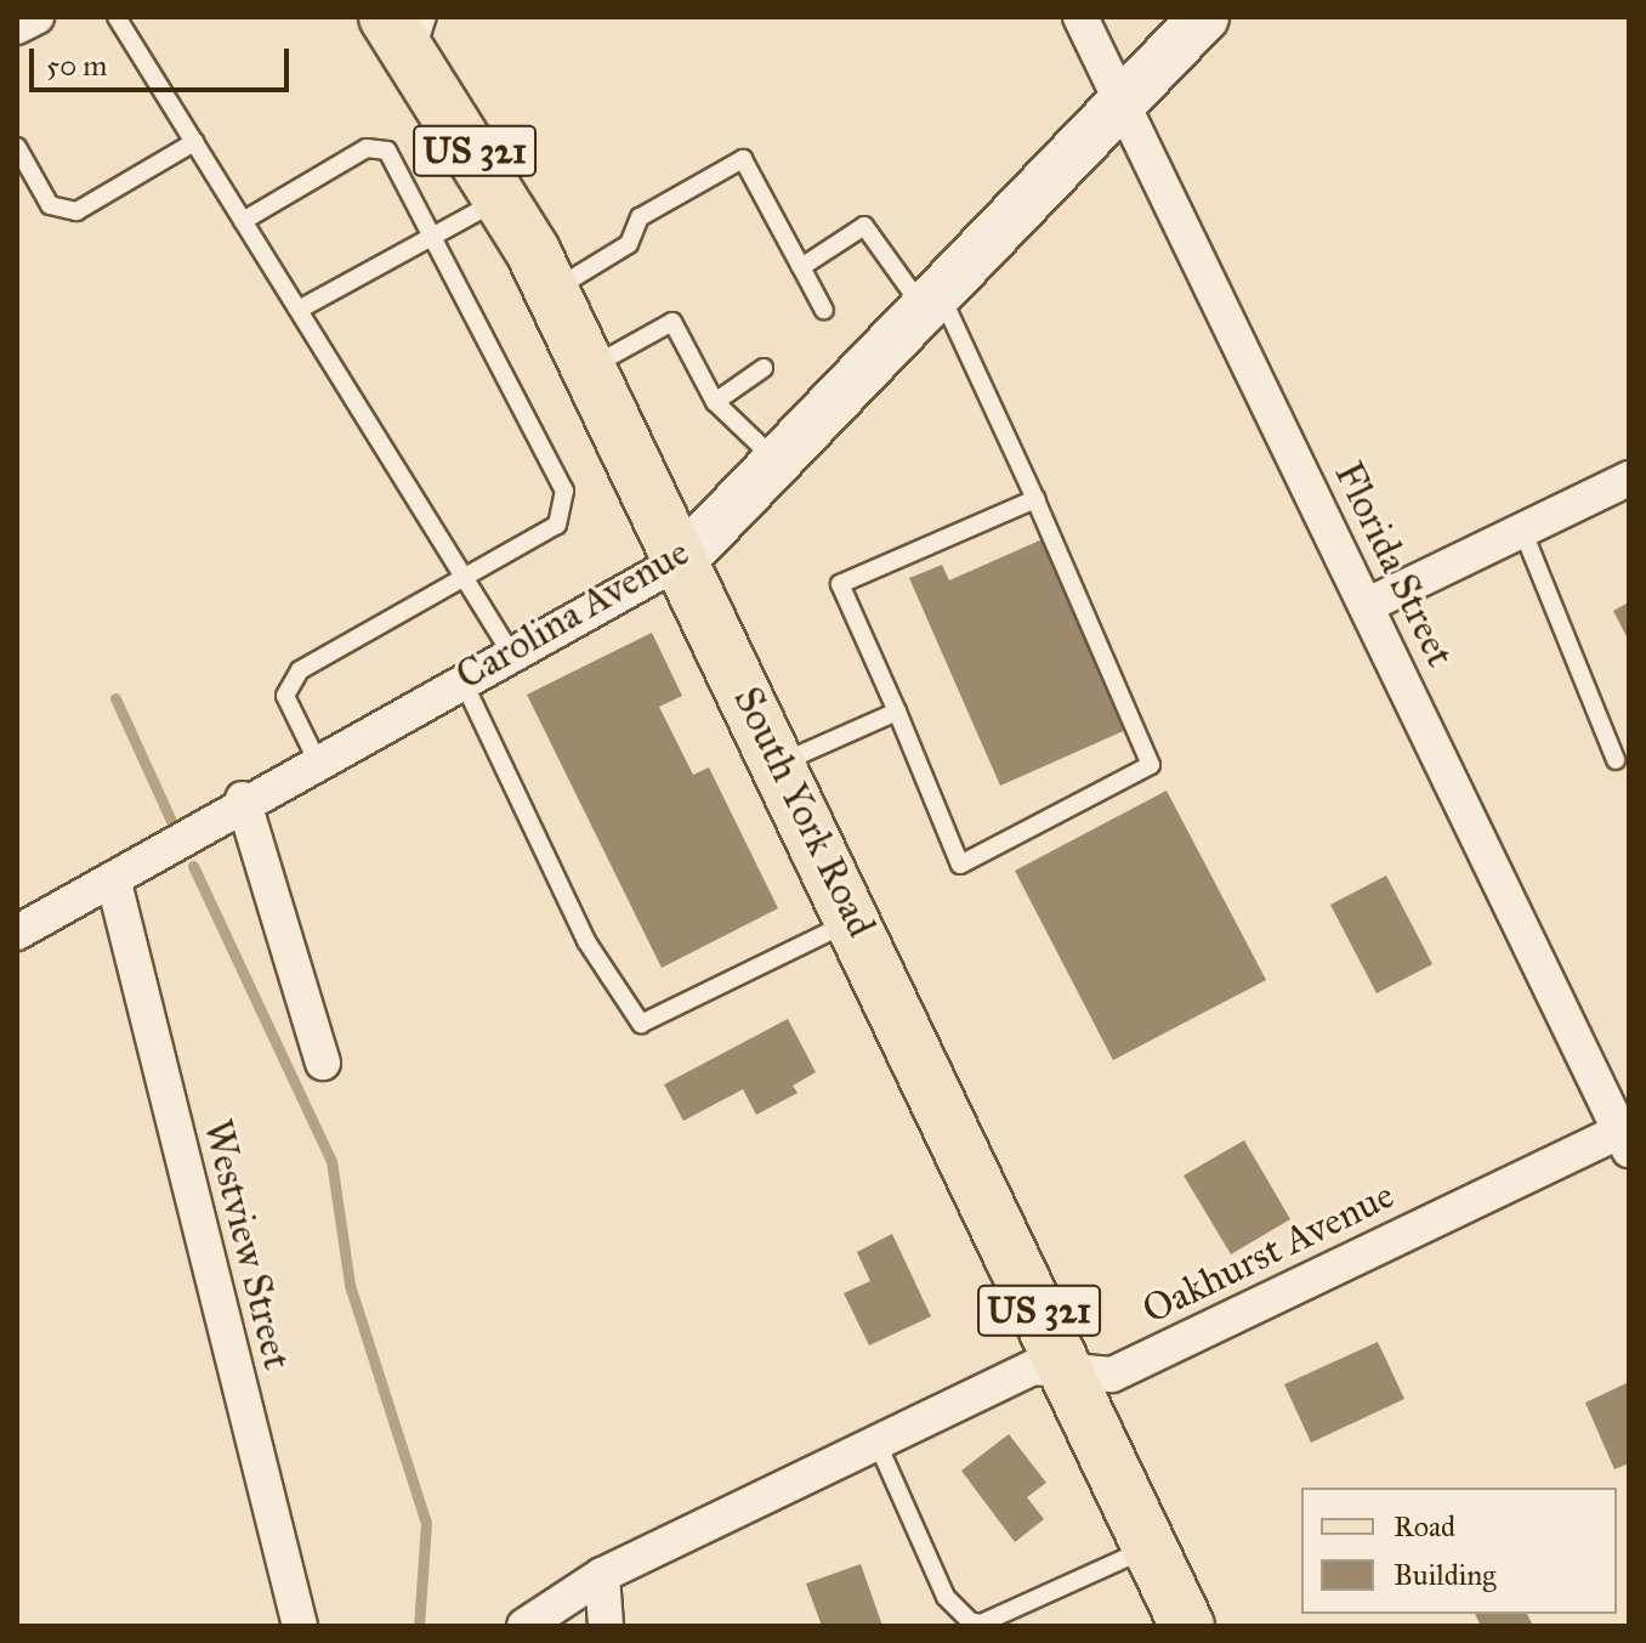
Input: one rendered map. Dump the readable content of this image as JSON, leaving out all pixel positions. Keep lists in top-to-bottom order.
{
  "streets": {
    "main road": ["US 321", "South York Road"],
    "street": [
      "Florida Street",
      "Carolina Avenue",
      "Westview Street",
      "Oakhurst Avenue"
    ]
  },
  "crossings": [
    ["Florida Street", "Carolina Avenue"],
    ["Florida Street", "Oakhurst Avenue"],
    ["Carolina Avenue", "South York Road"],
    ["Carolina Avenue", "Westview Street"],
    ["South York Road", "Oakhurst Avenue"]
  ],
  "legend": ["Road", "Building"],
  "scale_bar": "50 m"
}
